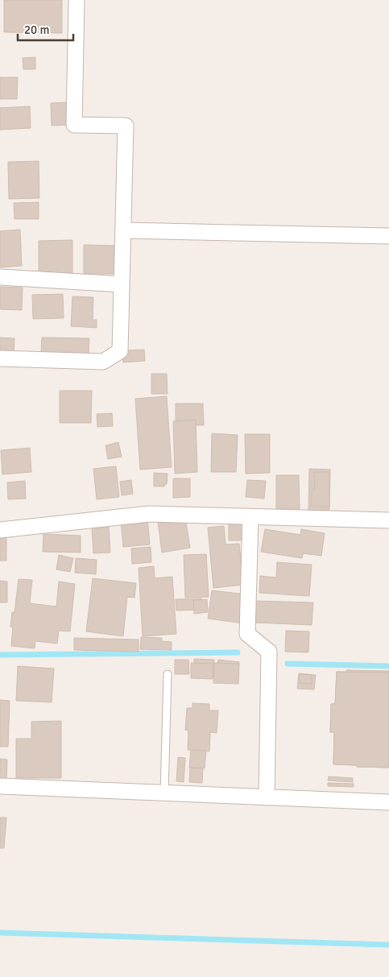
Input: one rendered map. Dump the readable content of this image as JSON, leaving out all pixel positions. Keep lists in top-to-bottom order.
{
  "scale_bar": "20 m"
}
